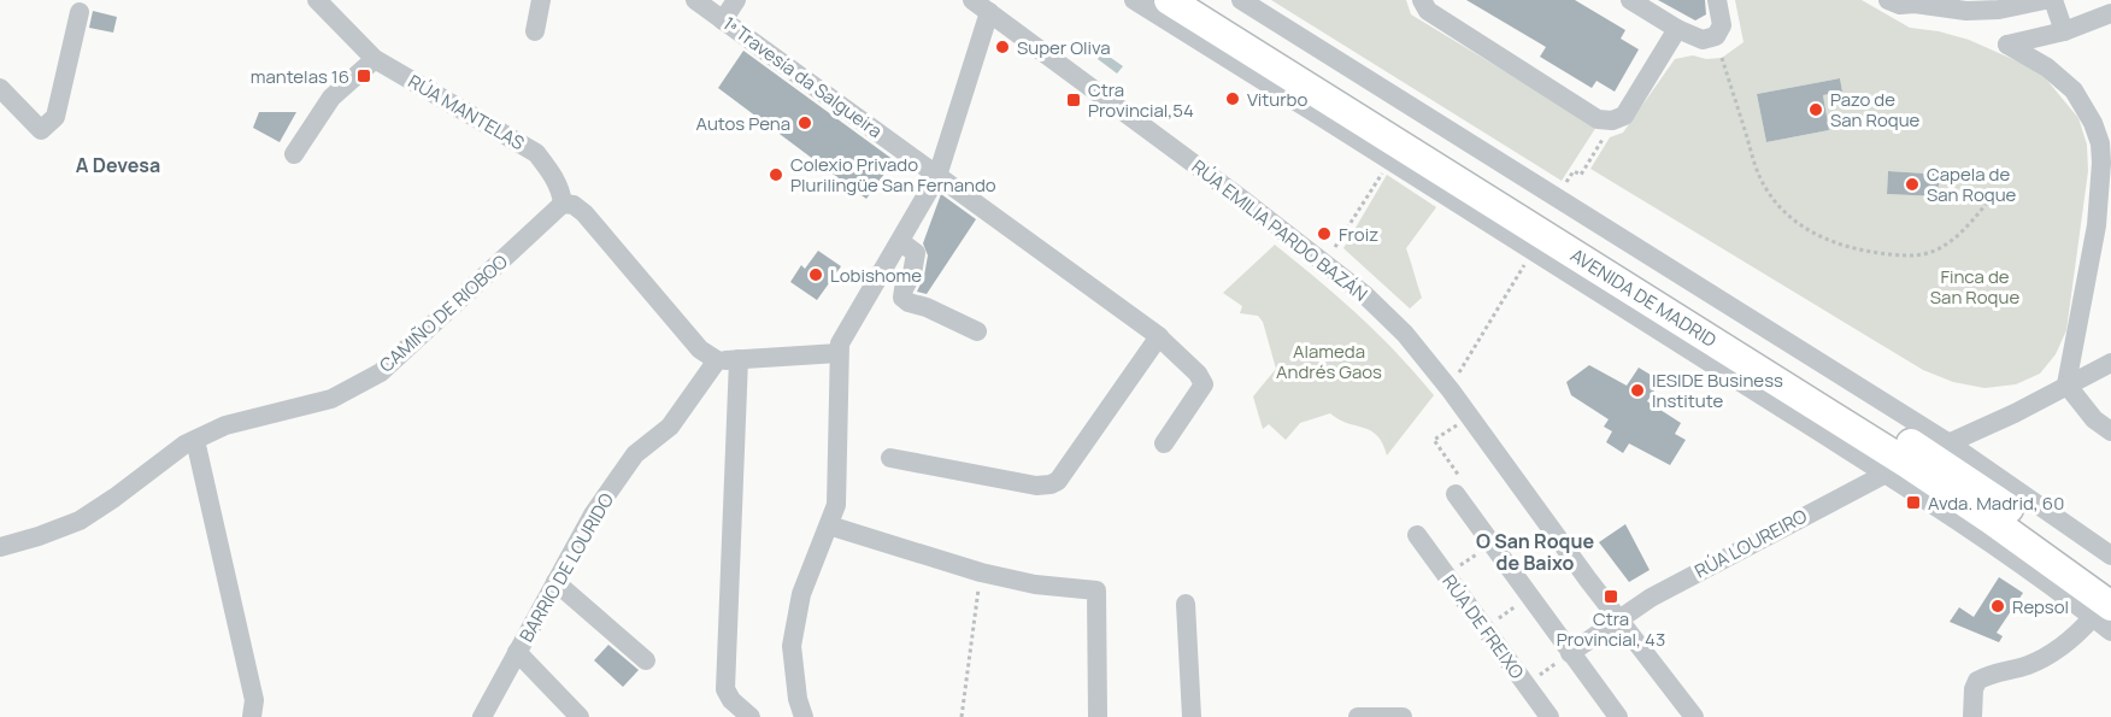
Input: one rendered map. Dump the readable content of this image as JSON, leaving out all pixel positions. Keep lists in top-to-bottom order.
{
  "streets": {
    "highway": ["AVENIDA DE MADRID"],
    "street": [
      "1ª Travesía da Salgueira",
      "RÚA MANTELAS",
      "RÚA EMILIA PARDO BAZÁN",
      "CAMIÑO DE RIOBOO",
      "RÚA LOUREIRO",
      "BARRIO DE LOURIDO",
      "RÚA DE FREIXO"
    ]
  },
  "crossings": [
    ["RÚA MANTELAS", "CAMIÑO DE RIOBOO"],
    ["RÚA EMILIA PARDO BAZÁN", "RÚA LOUREIRO"],
    ["AVENIDA DE MADRID", "RÚA LOUREIRO"]
  ],
  "districts": ["A Devesa", "O San Roque de Baixo"],
  "parks": ["Finca de San Roque", "Alameda Andrés Gaos"],
  "places": {
    "other": [
      "Super Oliva",
      "Viturbo",
      "Pazo de San Roque",
      "Autos Pena",
      "Colexio Privado Plurilingüe San Fernando",
      "Capela de San Roque",
      "Froiz",
      "Lobishome",
      "IESIDE Business Institute",
      "Repsol"
    ],
    "transit": [
      "mantelas 16",
      "Ctra Provincial,54",
      "Avda. Madrid, 60",
      "Ctra Provincial, 43"
    ]
  }
}
